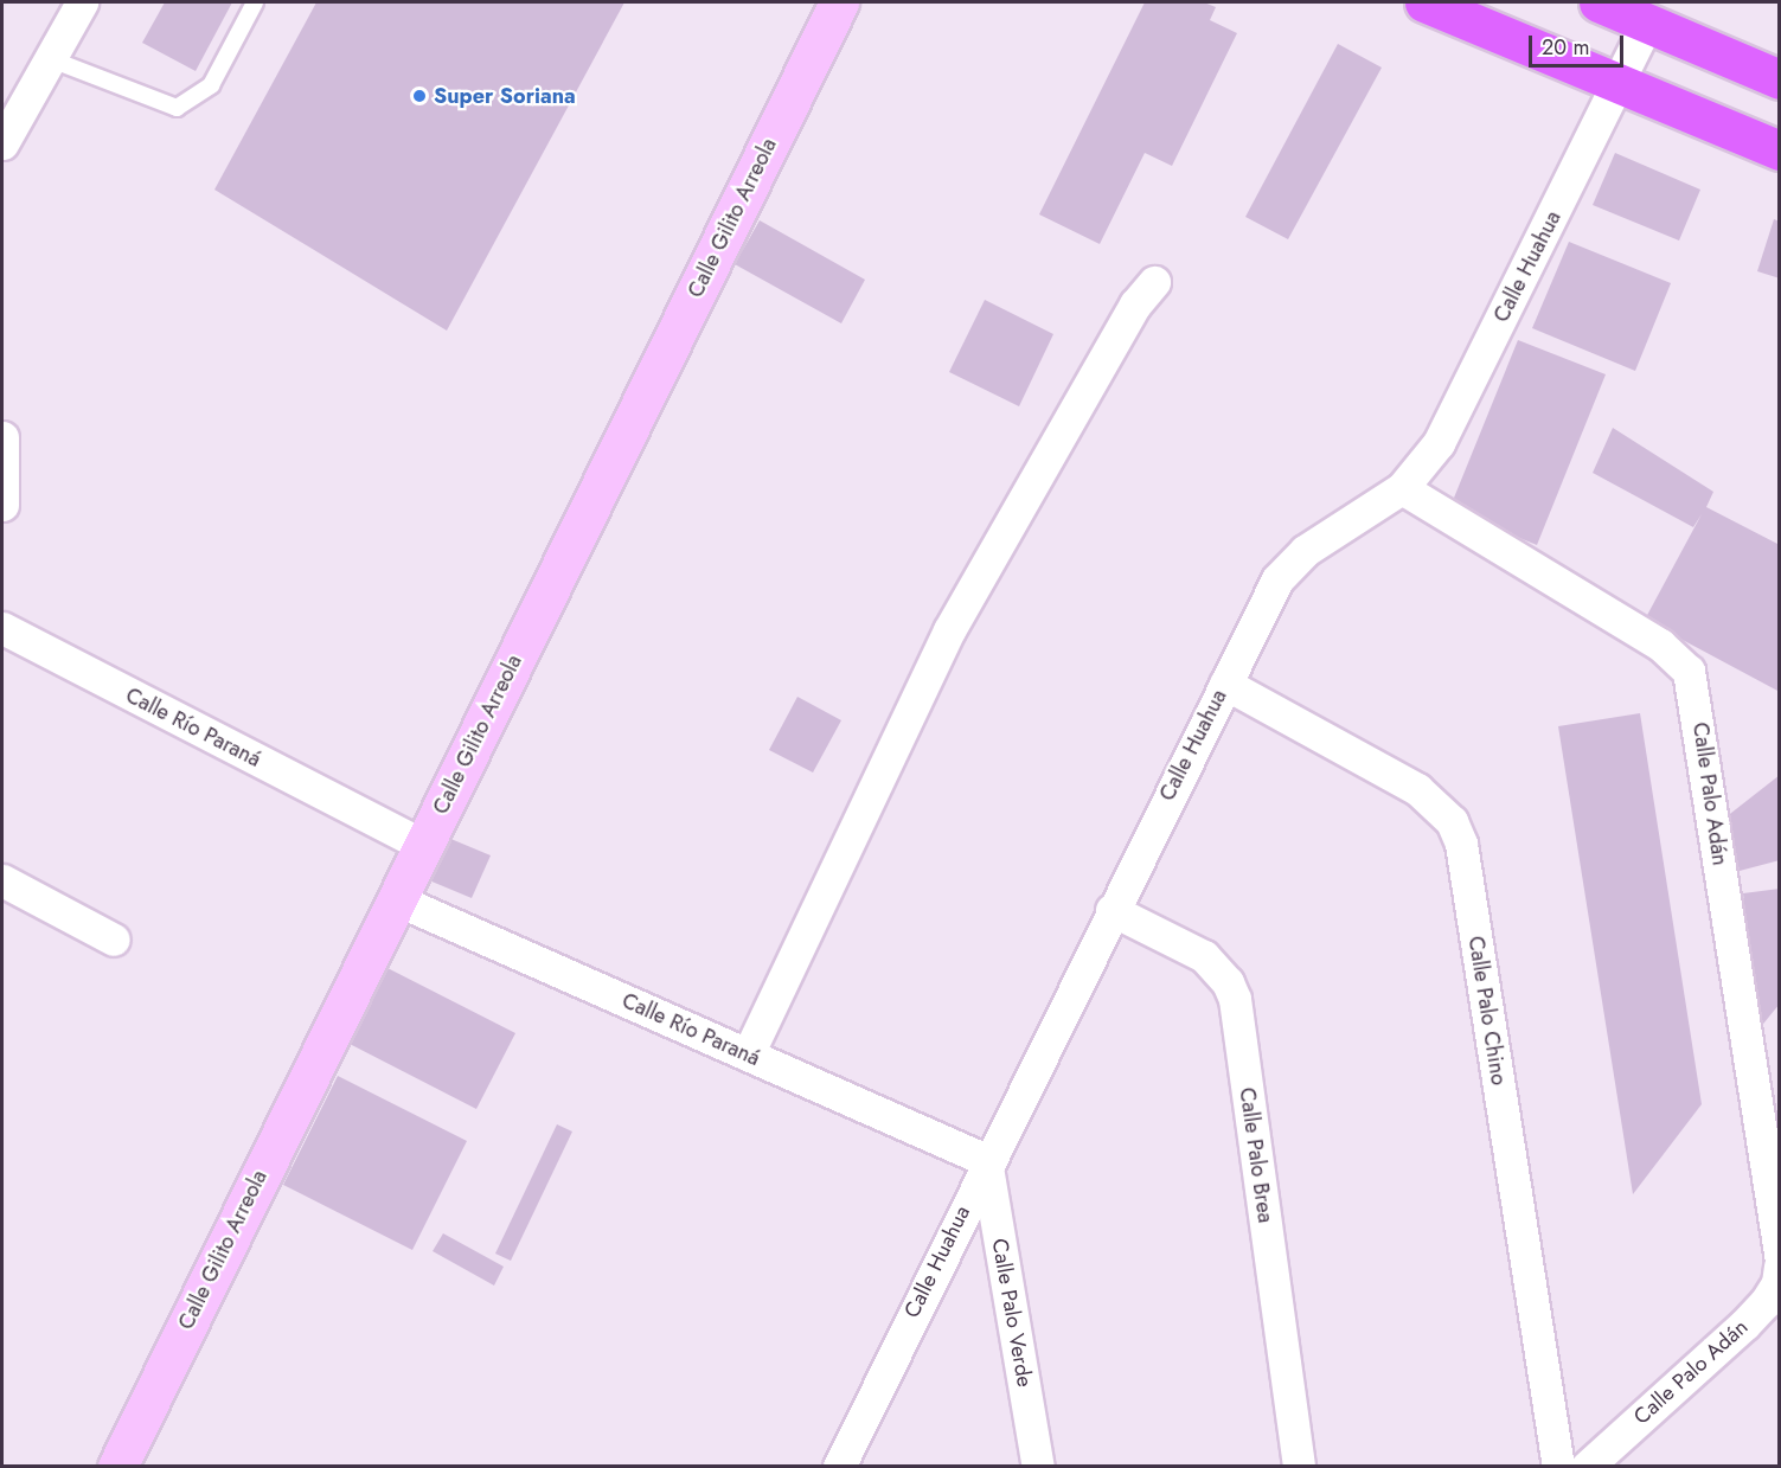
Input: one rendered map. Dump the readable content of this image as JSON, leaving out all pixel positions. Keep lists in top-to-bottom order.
{
  "streets": {
    "street": [
      "Calle Gilito Arreola",
      "Calle Huahua",
      "Calle Río Paraná",
      "Calle Palo Adán",
      "Calle Palo Chino",
      "Calle Palo Brea",
      "Calle Palo Verde"
    ]
  },
  "crossings": [
    ["Calle Gilito Arreola", "Calle Río Paraná"],
    ["Calle Huahua", "Calle Río Paraná"],
    ["Calle Huahua", "Calle Palo Adán"],
    ["Calle Huahua", "Calle Palo Chino"],
    ["Calle Huahua", "Calle Palo Brea"],
    ["Calle Huahua", "Calle Palo Verde"],
    ["Calle Río Paraná", "Calle Palo Verde"]
  ],
  "places": ["Super Soriana"],
  "scale_bar": "20 m"
}
